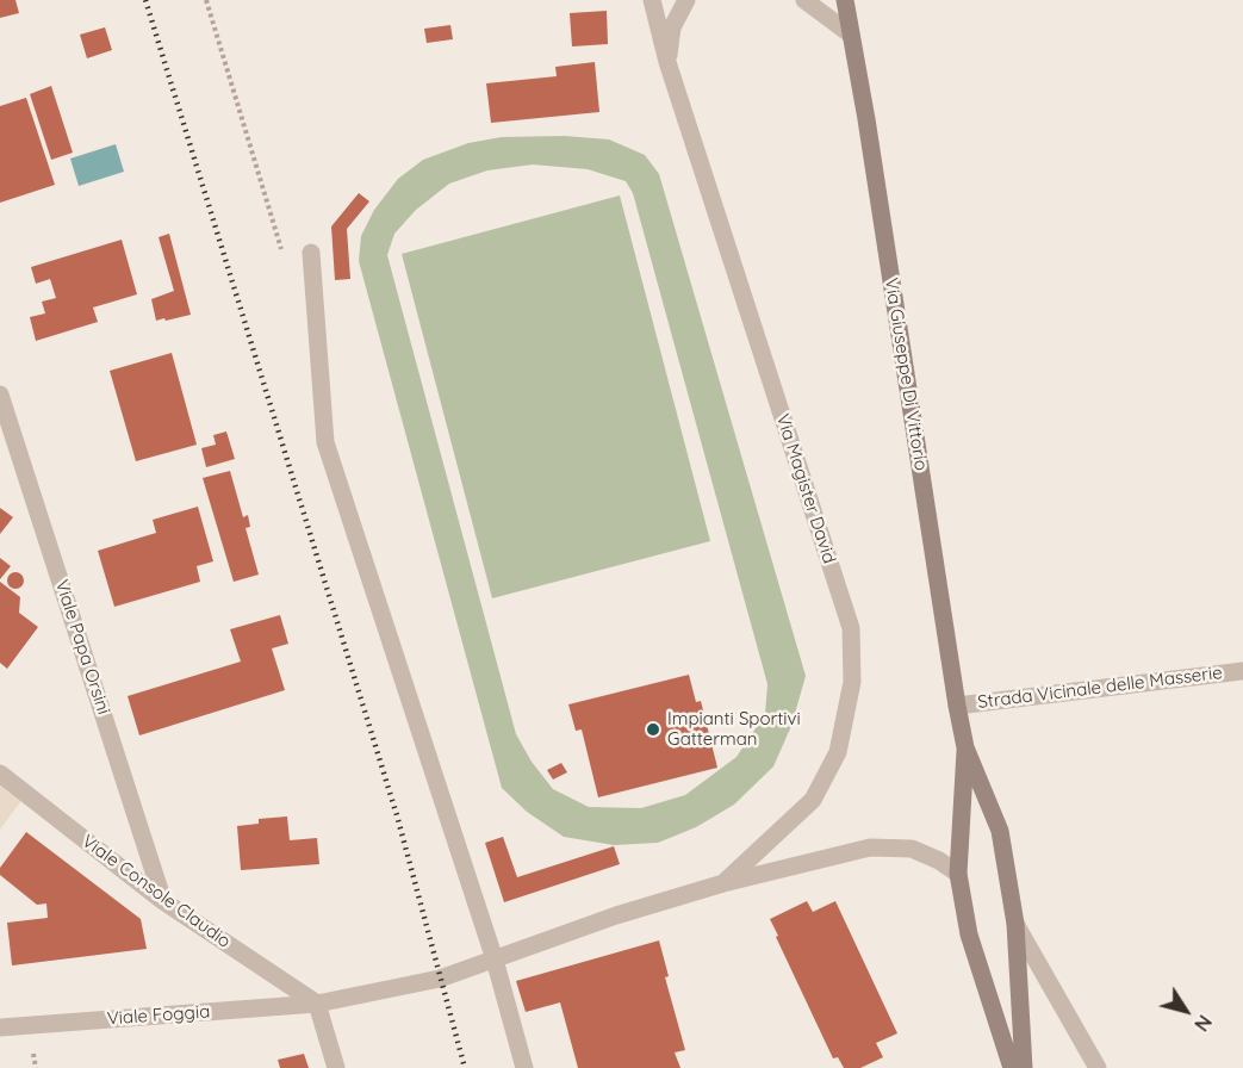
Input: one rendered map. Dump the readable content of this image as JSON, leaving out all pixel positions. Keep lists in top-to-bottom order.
{
  "streets": {
    "main road": ["Via Giuseppe Di Vittorio"],
    "street": [
      "Via Magister David",
      "Viale Papa Orsini",
      "Strada Vicinale delle Masserie",
      "Viale Console Claudio",
      "Viale Foggia"
    ]
  },
  "crossings": [
    ["Via Giuseppe Di Vittorio", "Via Magister David"],
    ["Via Giuseppe Di Vittorio", "Strada Vicinale delle Masserie"],
    ["Via Magister David", "Viale Foggia"],
    ["Viale Papa Orsini", "Viale Console Claudio"],
    ["Viale Console Claudio", "Viale Foggia"]
  ],
  "places": ["Impianti Sportivi Gatterman"],
  "north": "bottom right"
}
